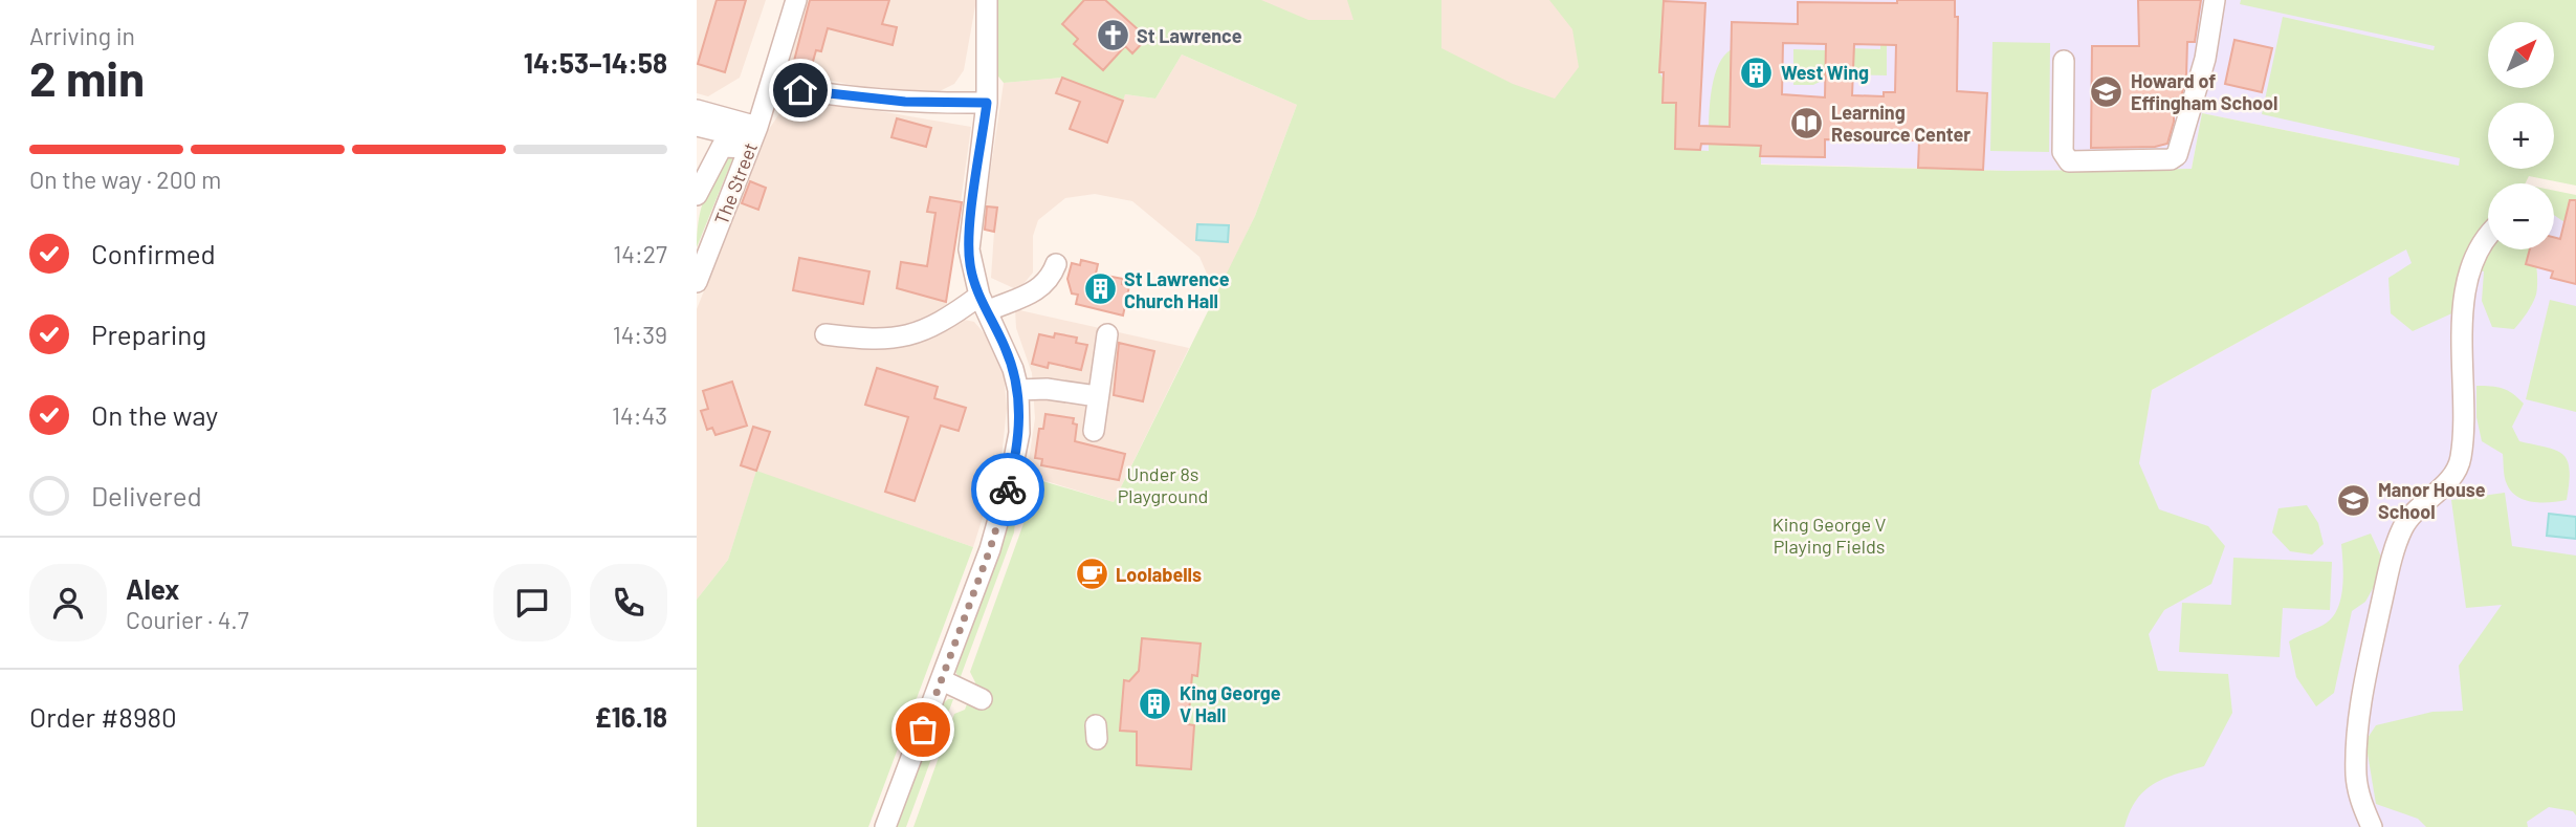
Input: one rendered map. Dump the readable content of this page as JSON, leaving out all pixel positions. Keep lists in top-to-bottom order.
{
  "streets": {
    "street": ["The Street"]
  },
  "parks": ["Under 8s Playground", "King George V Playing Fields"],
  "places": {
    "church": ["St Lawrence"],
    "building": ["West Wing", "St Lawrence Church Hall", "King George V Hall"],
    "school or university": ["Howard of Effingham School", "Manor House School"],
    "library": ["Learning Resource Center"],
    "cafe": ["Loolabells"]
  },
  "north": "top right",
  "page": {
    "heading": ["2 min", "Arriving in", "14:53–14:58"],
    "panel": [
      "Alex",
      "Courier · 4.7",
      "Order #8980",
      "£16.18"
    ],
    "map_buttons": ["+", "−"],
    "bar": "On the way · 200 m",
    "list": [
      ["Confirmed", "14:27"],
      ["Preparing", "14:39"],
      ["On the way", "14:43"],
      "Delivered"
    ]
  }
}
